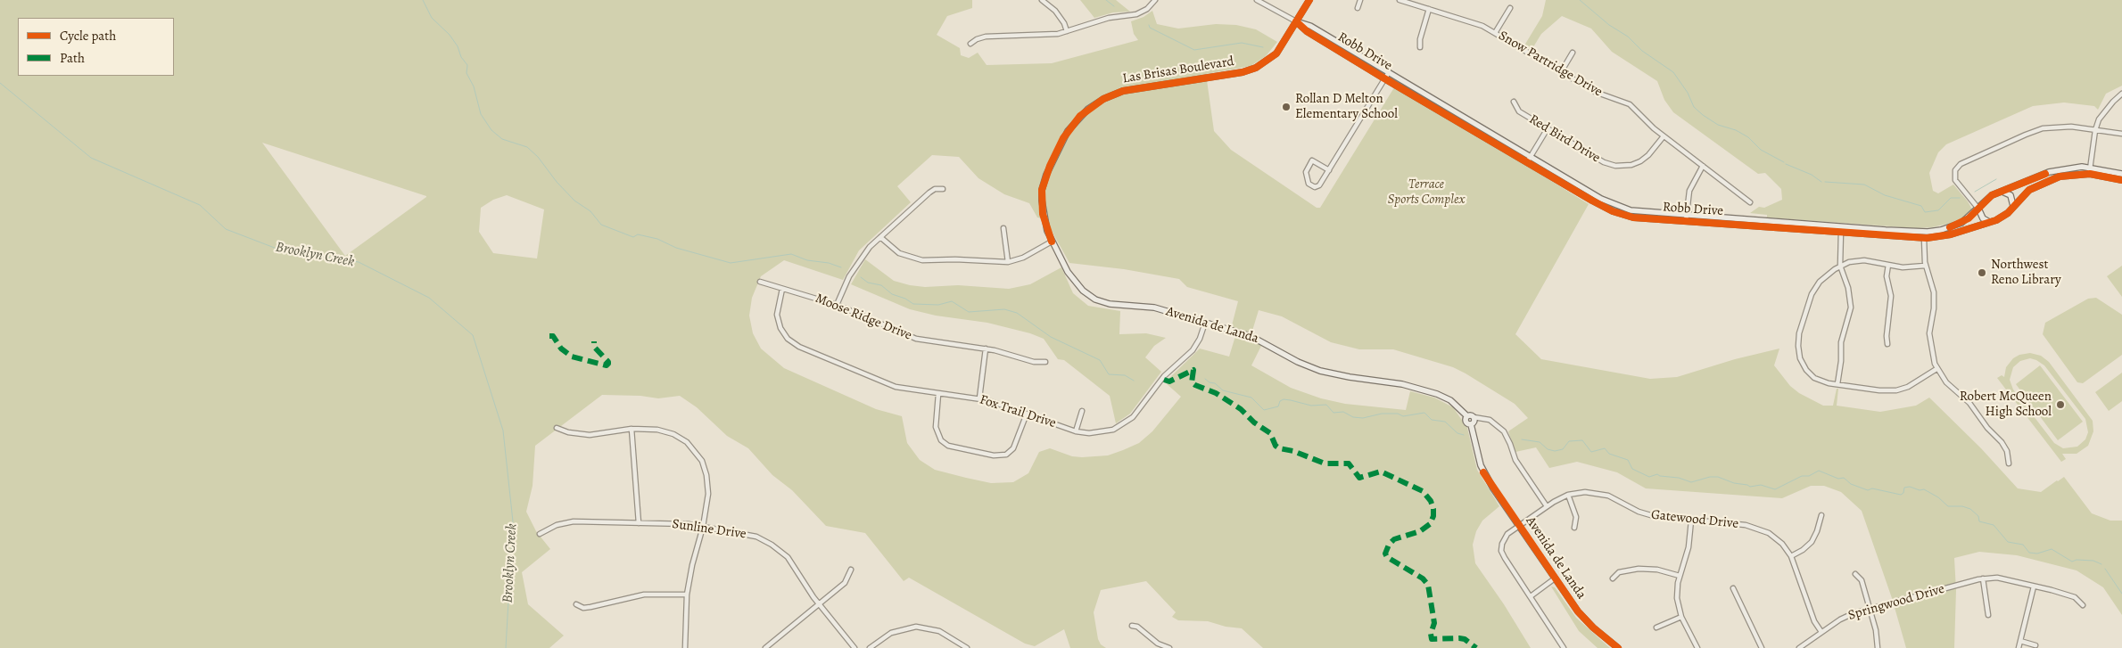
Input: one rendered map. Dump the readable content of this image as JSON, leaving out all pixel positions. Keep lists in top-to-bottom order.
{
  "streets": {
    "street": [
      "Robb Drive",
      "Snow Partridge Drive",
      "Las Brisas Boulevard",
      "Red Bird Drive",
      "Moose Ridge Drive",
      "Avenida de Landa",
      "Fox Trail Drive",
      "Gatewood Drive",
      "Sunline Drive",
      "Springwood Drive"
    ]
  },
  "crossings": [
    ["Robb Drive", "Las Brisas Boulevard"],
    ["Snow Partridge Drive", "Red Bird Drive"],
    ["Las Brisas Boulevard", "Avenida de Landa"],
    ["Moose Ridge Drive", "Fox Trail Drive"],
    ["Avenida de Landa", "Fox Trail Drive"],
    ["Avenida de Landa", "Gatewood Drive"],
    ["Gatewood Drive", "Springwood Drive"]
  ],
  "water": ["Brooklyn Creek"],
  "parks": ["Terrace Sports Complex"],
  "places": ["Rollan D Melton Elementary School", "Northwest Reno Library", "Robert McQueen High School"],
  "legend": ["Cycle path", "Path"]
}
